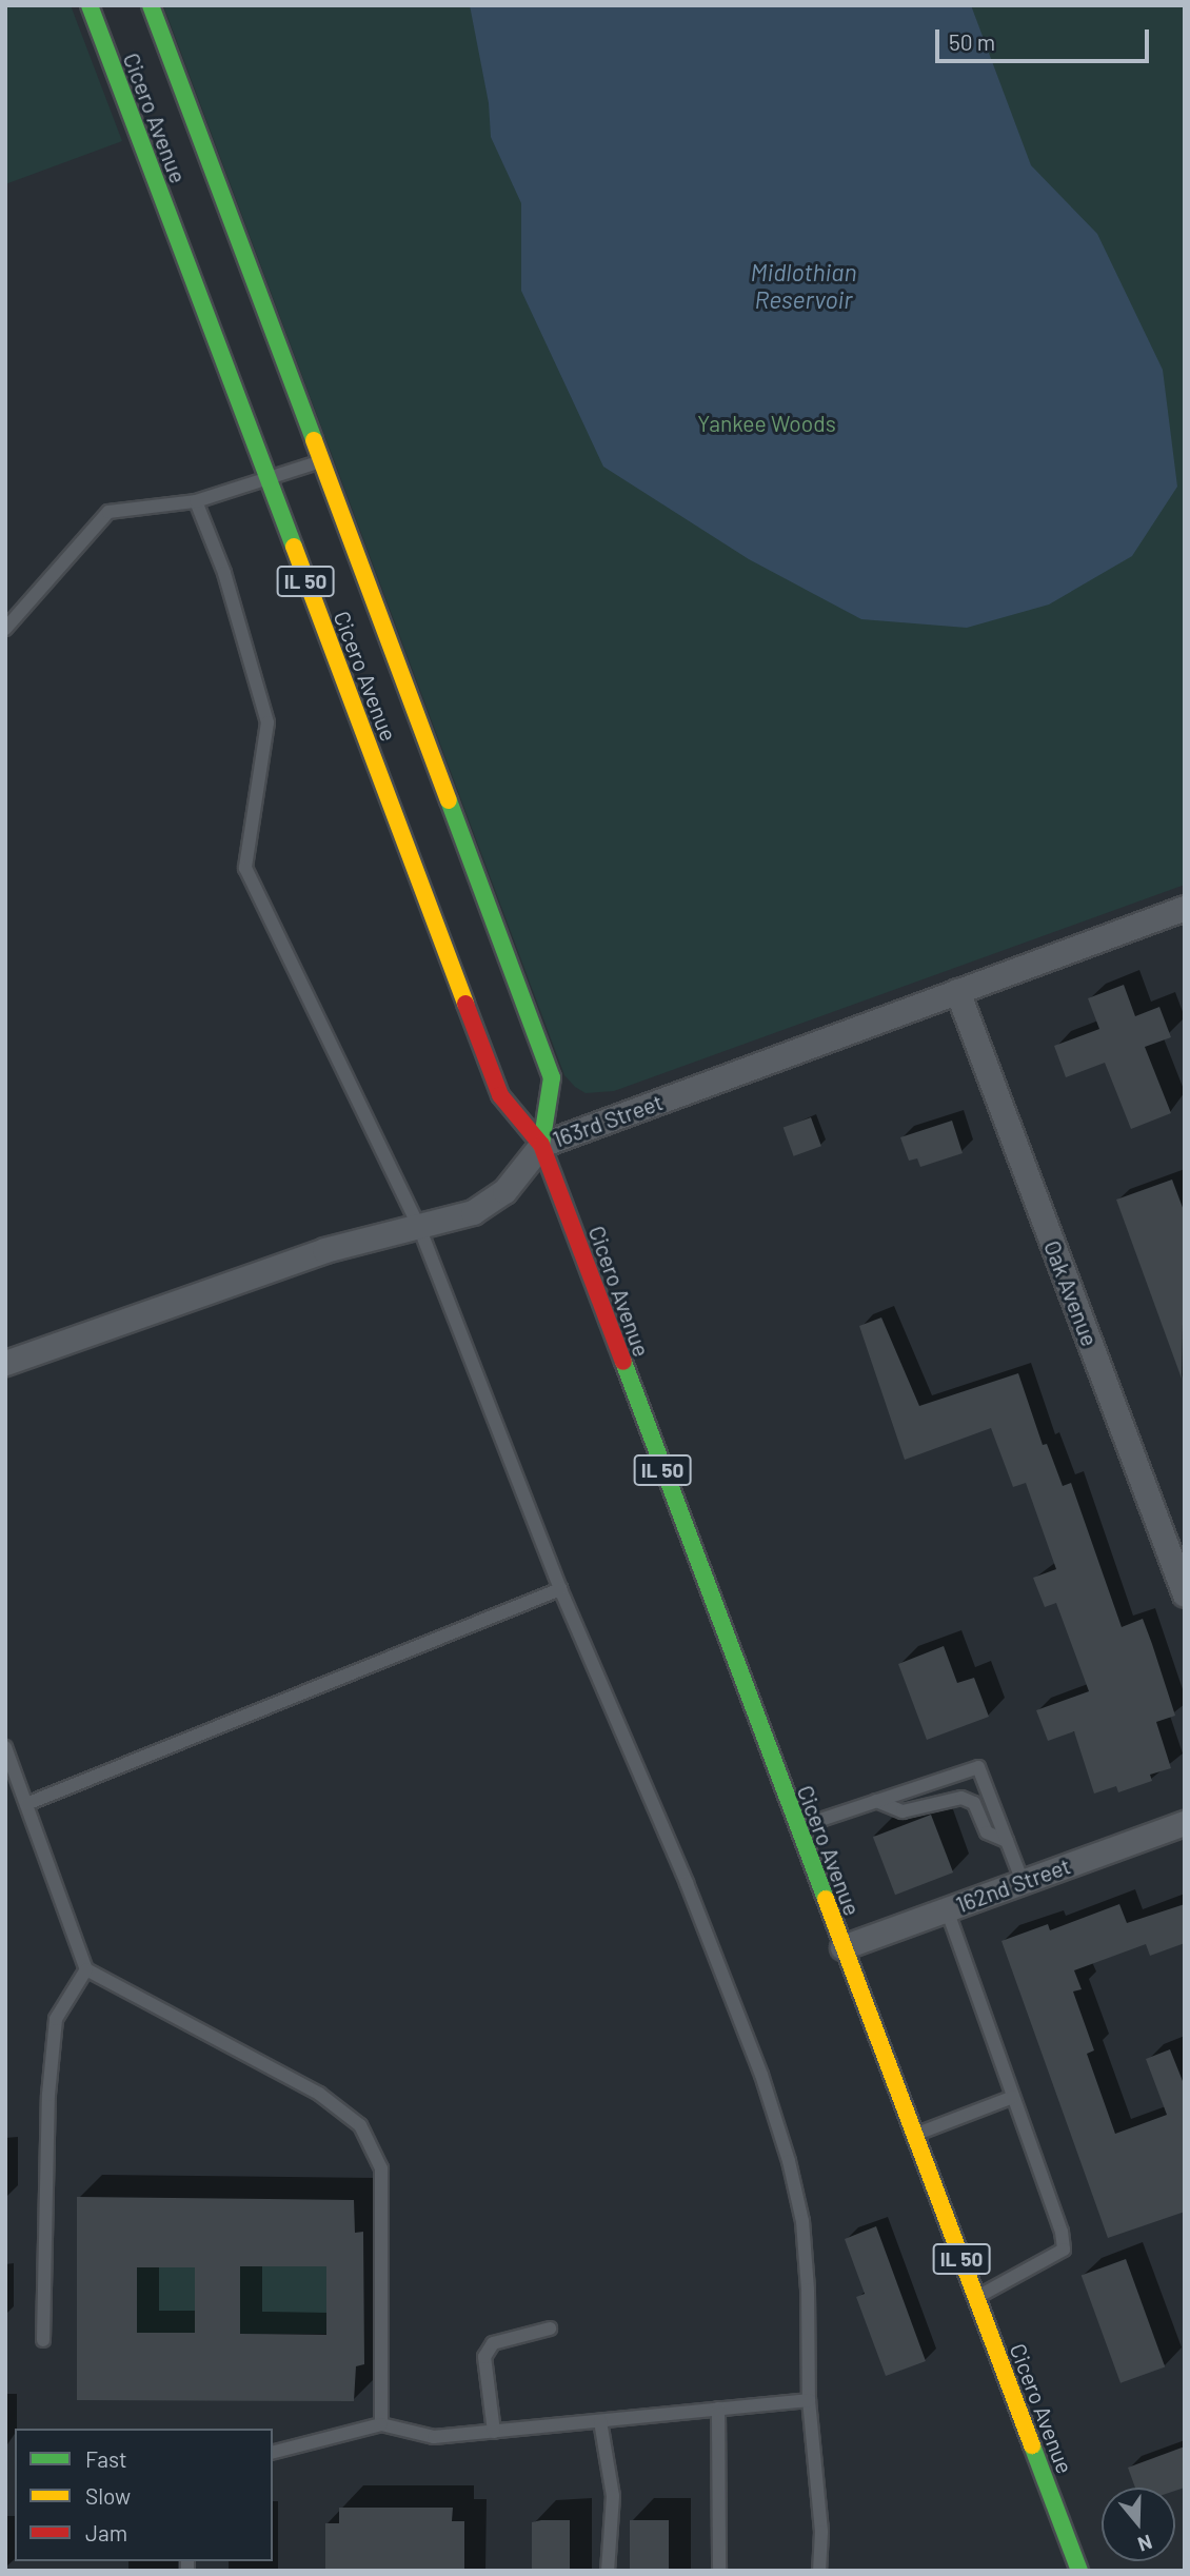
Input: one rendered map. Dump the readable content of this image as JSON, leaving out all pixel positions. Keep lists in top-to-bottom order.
{
  "streets": {
    "main road": ["Cicero Avenue", "IL 50"],
    "street": ["163rd Street", "Oak Avenue", "162nd Street"]
  },
  "crossings": [
    ["Cicero Avenue", "163rd Street"],
    ["Cicero Avenue", "162nd Street"],
    ["163rd Street", "Oak Avenue"]
  ],
  "water": ["Midlothian Reservoir"],
  "parks": ["Yankee Woods"],
  "legend": ["Fast", "Slow", "Jam"],
  "scale_bar": "50 m",
  "north": "bottom"
}
